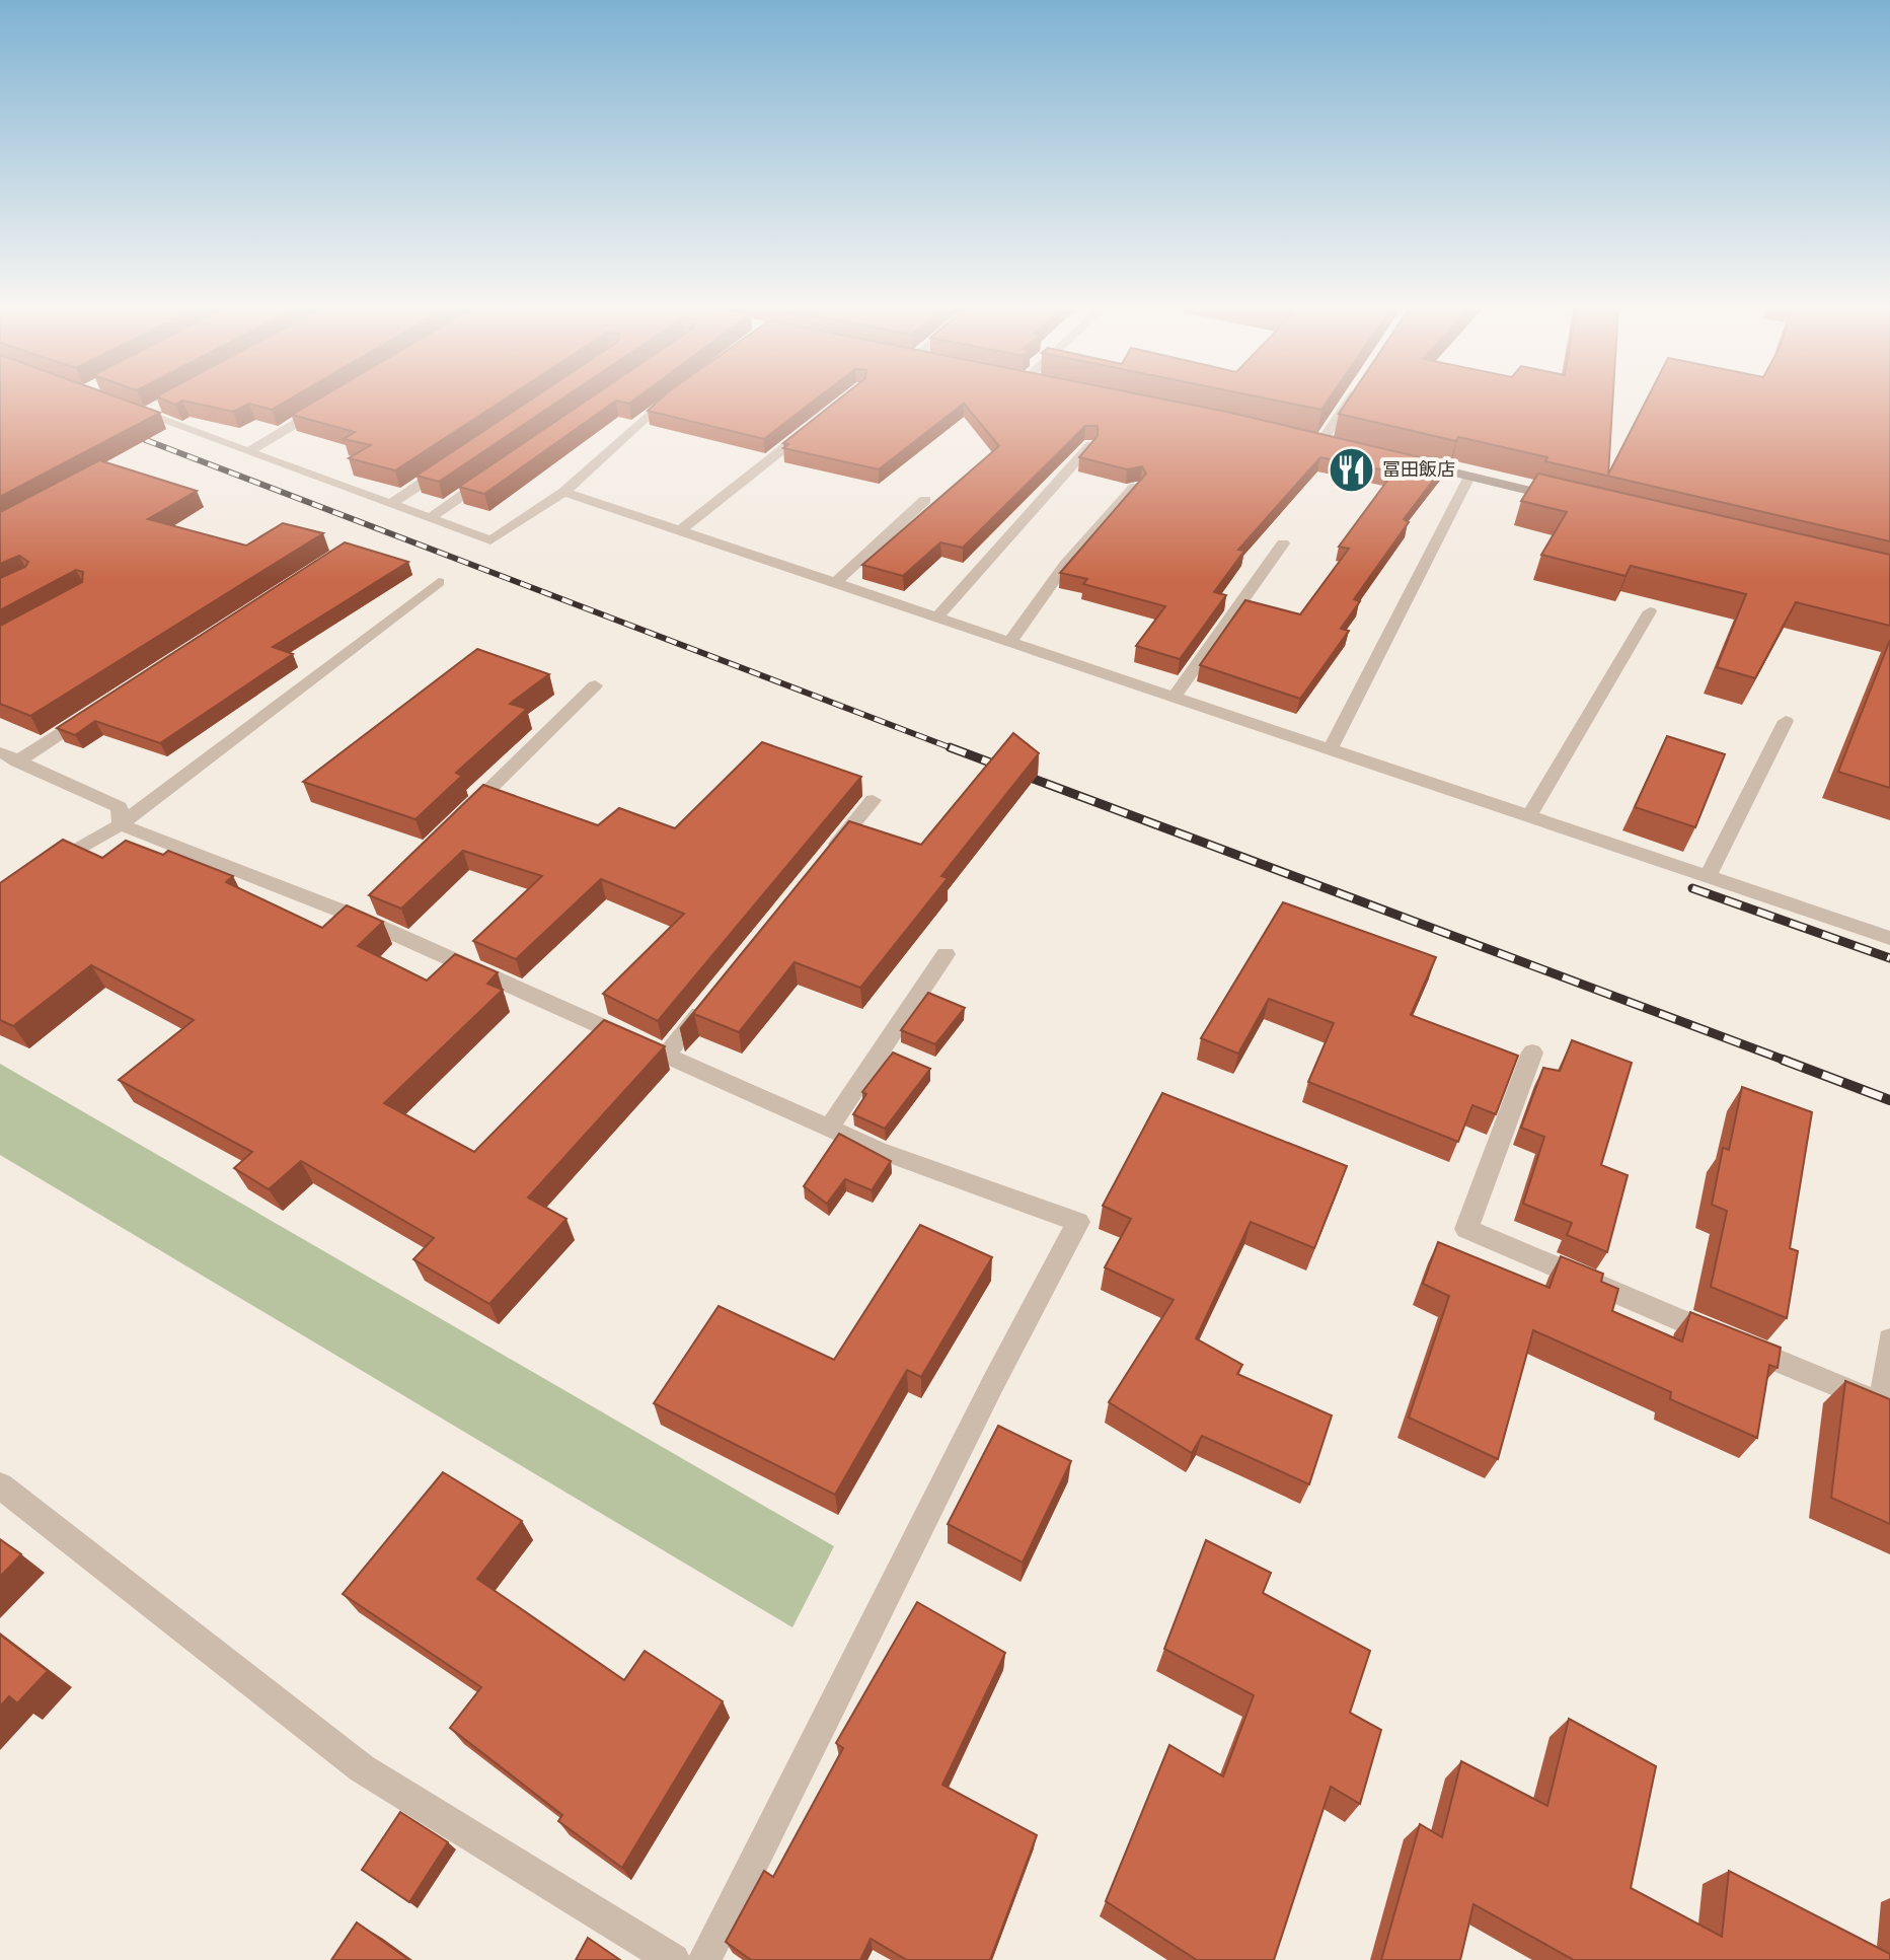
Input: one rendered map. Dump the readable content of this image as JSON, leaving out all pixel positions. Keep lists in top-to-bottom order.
{
  "places": {
    "restaurant": ["冨田飯店"]
  }
}
